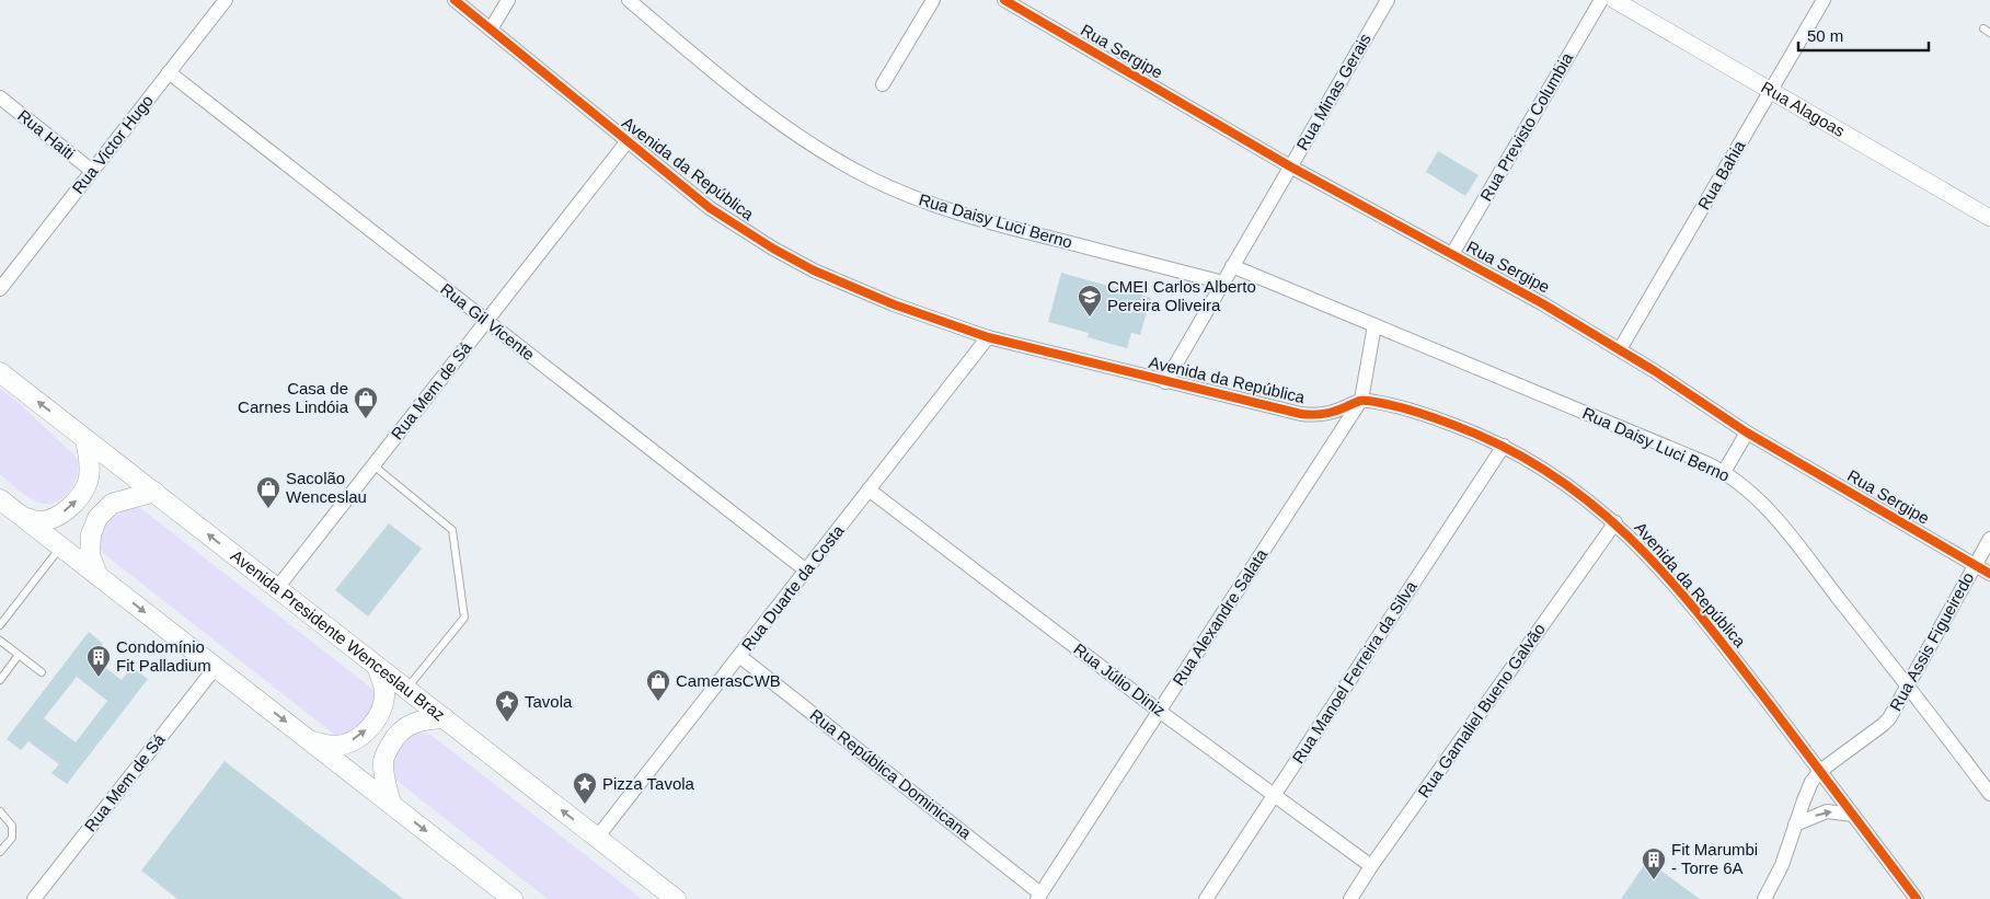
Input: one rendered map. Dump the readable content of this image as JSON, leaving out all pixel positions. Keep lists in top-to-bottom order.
{
  "streets": {
    "main road": ["Avenida Presidente Wenceslau Braz"],
    "street": [
      "Rua Sergipe",
      "Rua Minas Gerais",
      "Rua Alagoas",
      "Rua Previsto Columbia",
      "Rua Haiti",
      "Rua Victor Hugo",
      "Avenida da República",
      "Rua Bahia",
      "Rua Daisy Luci Berno",
      "Rua Gil Vicente",
      "Rua Mem de Sá",
      "Rua Duarte da Costa",
      "Rua Alexandre Salata",
      "Rua Assis Figueiredo",
      "Rua Manoel Ferreira da Silva",
      "Rua Júlio Diniz",
      "Rua Gamaliel Bueno Galvão",
      "Rua República Dominicana"
    ]
  },
  "crossings": [
    ["Rua Sergipe", "Rua Minas Gerais"],
    ["Rua Sergipe", "Rua Previsto Columbia"],
    ["Rua Sergipe", "Rua Bahia"],
    ["Rua Sergipe", "Rua Assis Figueiredo"],
    ["Rua Minas Gerais", "Avenida da República"],
    ["Rua Minas Gerais", "Rua Daisy Luci Berno"],
    ["Rua Alagoas", "Rua Bahia"],
    ["Rua Haiti", "Rua Victor Hugo"],
    ["Rua Victor Hugo", "Rua Gil Vicente"],
    ["Avenida da República", "Rua Mem de Sá"],
    ["Avenida da República", "Rua Duarte da Costa"],
    ["Avenida da República", "Rua Alexandre Salata"],
    ["Avenida da República", "Rua Assis Figueiredo"],
    ["Avenida da República", "Rua Manoel Ferreira da Silva"],
    ["Avenida da República", "Rua Gamaliel Bueno Galvão"],
    ["Rua Daisy Luci Berno", "Rua Alexandre Salata"],
    ["Rua Daisy Luci Berno", "Rua Assis Figueiredo"],
    ["Rua Gil Vicente", "Rua Mem de Sá"],
    ["Rua Gil Vicente", "Rua Duarte da Costa"],
    ["Rua Mem de Sá", "Avenida Presidente Wenceslau Braz"],
    ["Rua Duarte da Costa", "Avenida Presidente Wenceslau Braz"],
    ["Rua Duarte da Costa", "Rua Júlio Diniz"],
    ["Rua Duarte da Costa", "Rua República Dominicana"],
    ["Rua Alexandre Salata", "Rua Júlio Diniz"],
    ["Rua Alexandre Salata", "Rua República Dominicana"],
    ["Rua Manoel Ferreira da Silva", "Rua Júlio Diniz"],
    ["Rua Júlio Diniz", "Rua Gamaliel Bueno Galvão"]
  ],
  "places": {
    "school or university": ["CMEI Carlos Alberto Pereira Oliveira"],
    "shop": ["Casa de Carnes Lindóia", "Sacolão Wenceslau", "CamerasCWB"],
    "building": ["Condomínio Fit Palladium", "Fit Marumbi - Torre 6A"],
    "place": ["Tavola", "Pizza Tavola"]
  },
  "scale_bar": "50 m"
}
